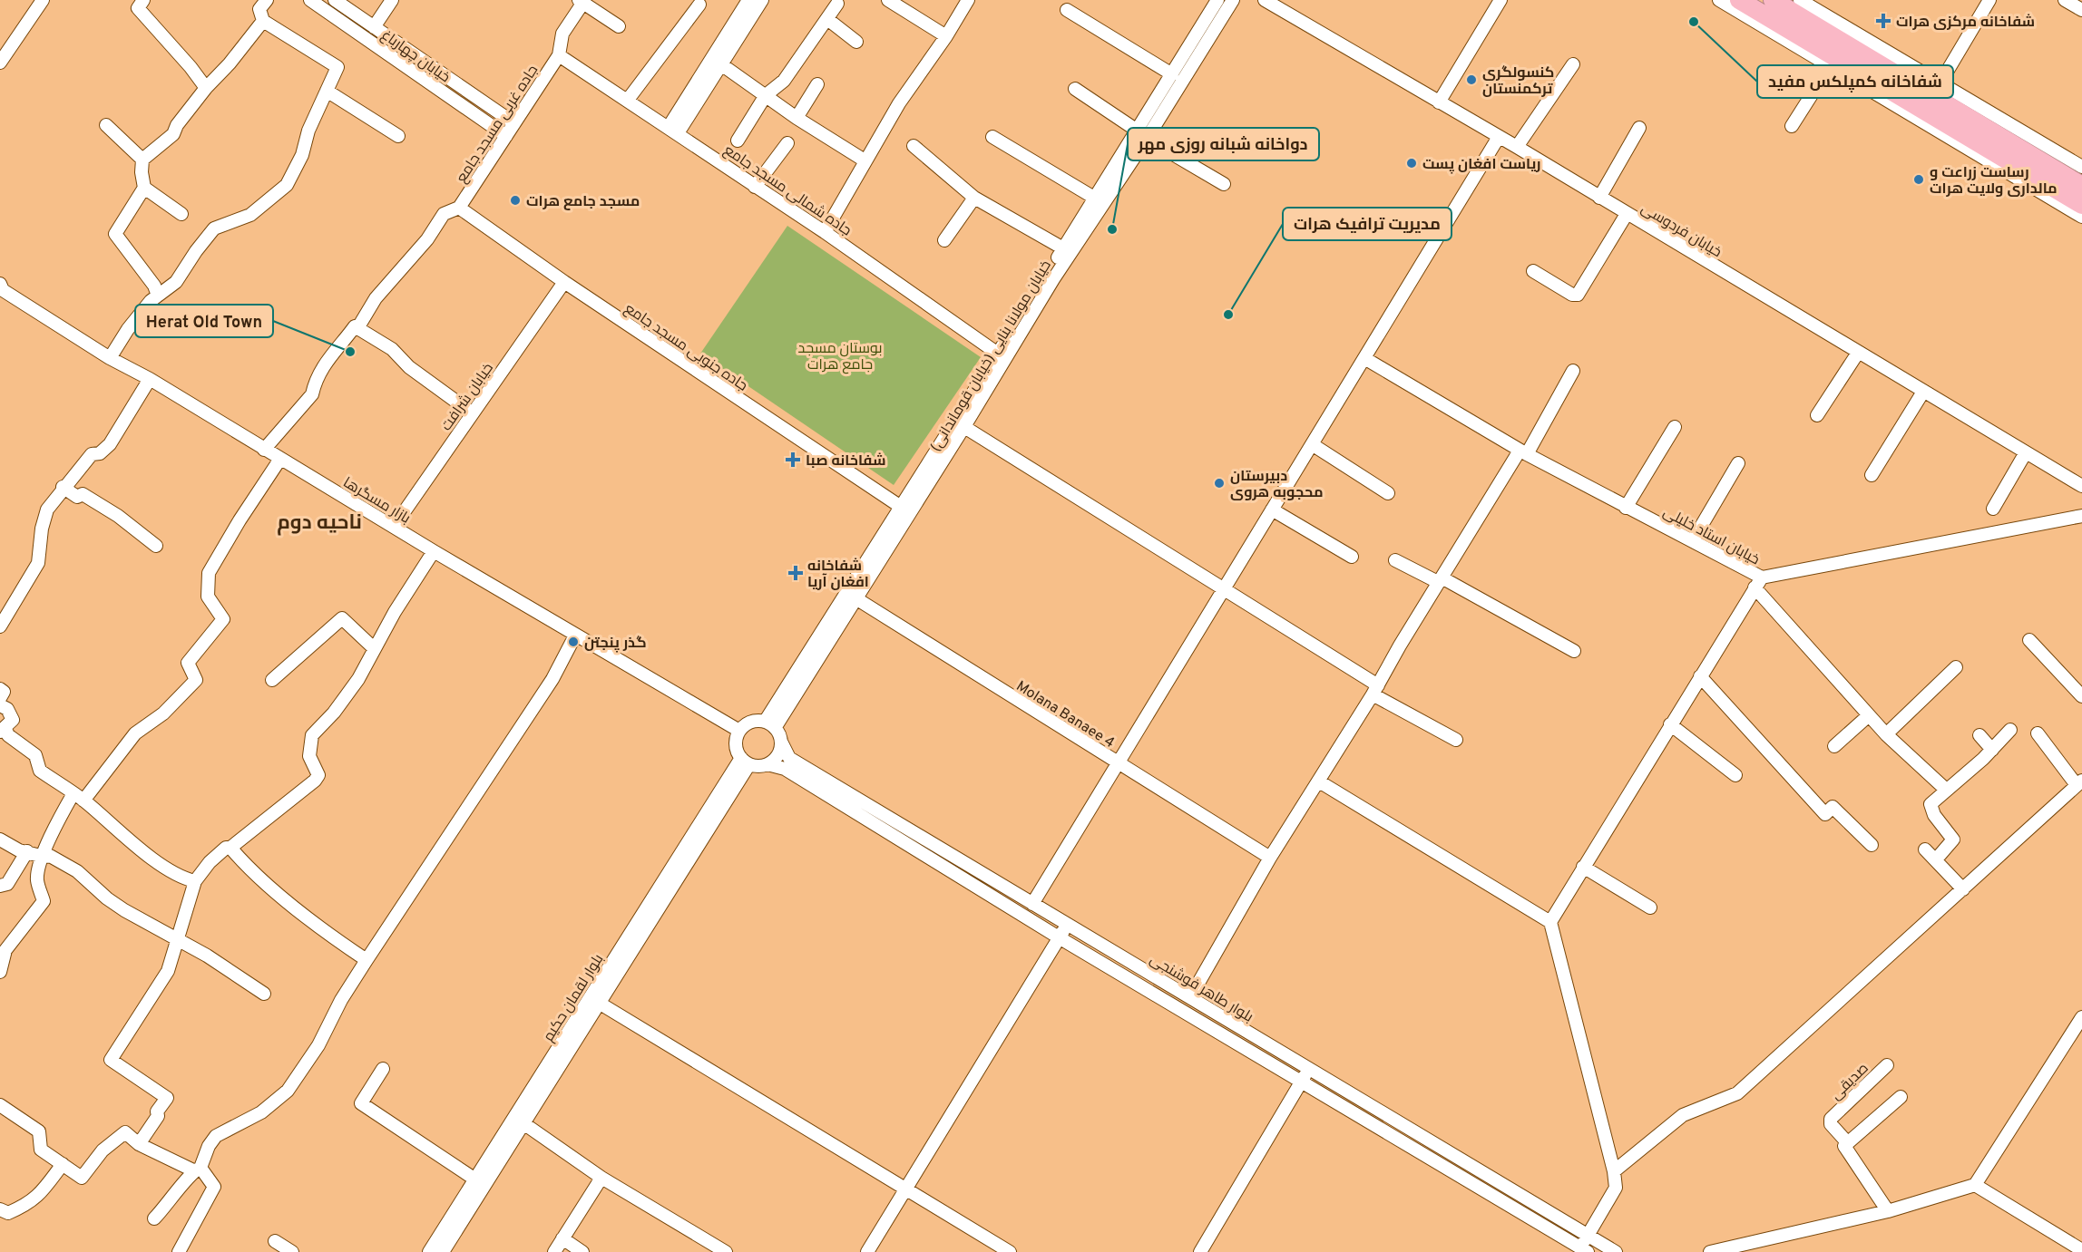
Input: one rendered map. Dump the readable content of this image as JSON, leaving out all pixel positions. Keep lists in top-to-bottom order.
{
  "streets": {
    "street": [
      "خیابان چهارباغ",
      "جاده غربی مسجد جامع",
      "جاده شمالی مسجد جامع",
      "خیابان فردوسی",
      "جاده جنوبی مسجد جامع",
      "خیابان مولانا بنایی (خیابان قوماندانی)",
      "خیابان شرافت",
      "بازار مسگرها",
      "خیابان استاد خلیلی",
      "Molana Banaee 4",
      "بلوار طاهر فوشنجی",
      "بلوار لقمان حکیم",
      "صدیقی"
    ]
  },
  "crossings": [
    ["خیابان چهارباغ", "جاده غربی مسجد جامع"],
    ["جاده غربی مسجد جامع", "جاده شمالی مسجد جامع"],
    ["جاده غربی مسجد جامع", "جاده جنوبی مسجد جامع"],
    ["جاده شمالی مسجد جامع", "خیابان مولانا بنایی (خیابان قوماندانی)"],
    ["جاده جنوبی مسجد جامع", "خیابان مولانا بنایی (خیابان قوماندانی)"],
    ["جاده جنوبی مسجد جامع", "خیابان شرافت"],
    ["خیابان مولانا بنایی (خیابان قوماندانی)", "بازار مسگرها"],
    ["خیابان مولانا بنایی (خیابان قوماندانی)", "Molana Banaee 4"],
    ["خیابان مولانا بنایی (خیابان قوماندانی)", "بلوار طاهر فوشنجی"],
    ["خیابان مولانا بنایی (خیابان قوماندانی)", "بلوار لقمان حکیم"],
    ["خیابان شرافت", "بازار مسگرها"],
    ["بازار مسگرها", "بلوار طاهر فوشنجی"],
    ["بازار مسگرها", "بلوار لقمان حکیم"],
    ["بلوار طاهر فوشنجی", "بلوار لقمان حکیم"]
  ],
  "districts": ["ناحیه دوم"],
  "parks": ["بوستان مسجد جامع هرات"],
  "places": {
    "health": ["شفاخانه مرکزی هرات", "شفاخانه صبا", "شفاخانه افغان آریا"],
    "other": [
      "شفاخانه کمپلکس مفید",
      "کنسولگری ترکمنستان",
      "ریاست افغان پست",
      "رساست زراعت و مالداری ولایت هرات",
      "مسجد جامع هرات",
      "دواخانه شبانه روزی مهر",
      "مدیریت ترافیک هرات",
      "Herat Old Town",
      "دبیرستان محجوبه هروی",
      "گذر پنجتن"
    ]
  }
}
